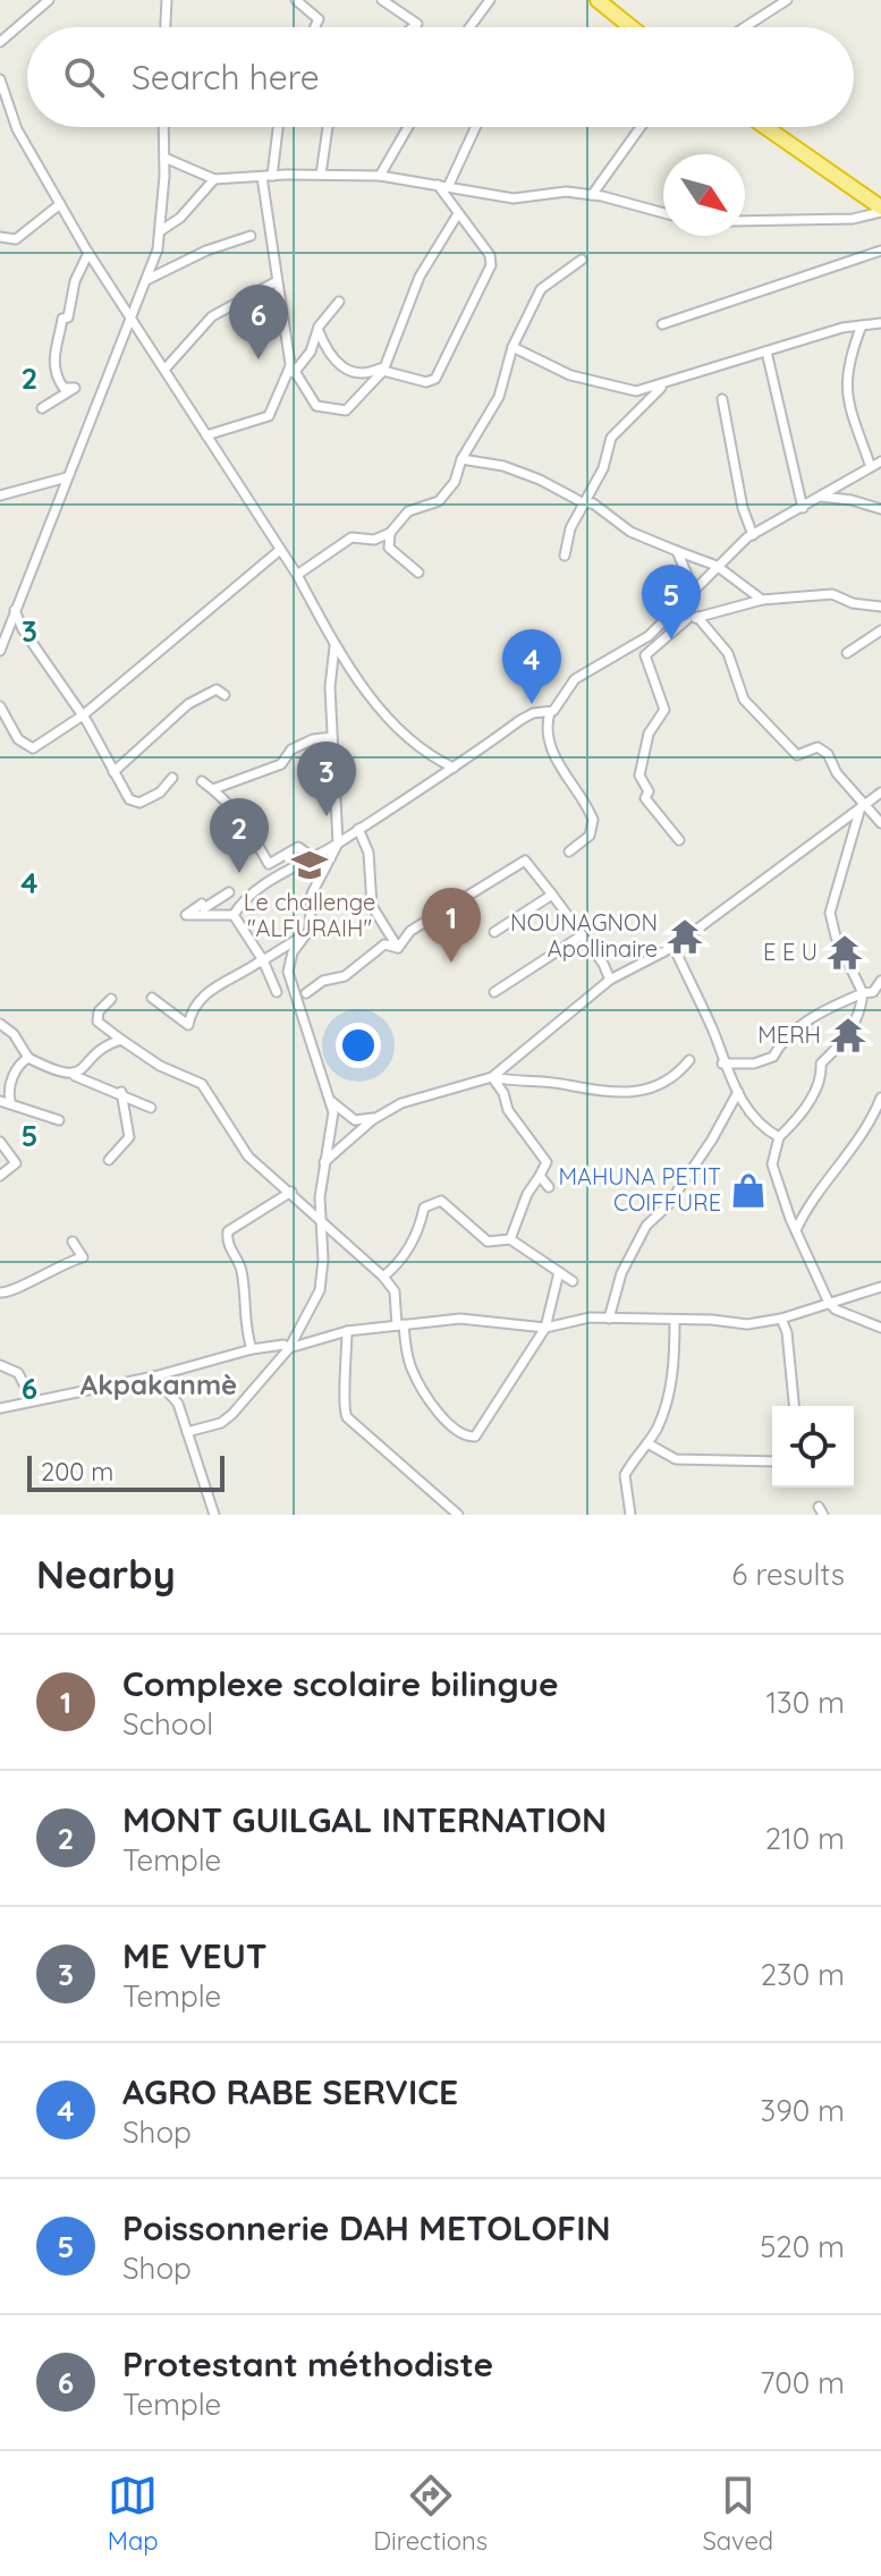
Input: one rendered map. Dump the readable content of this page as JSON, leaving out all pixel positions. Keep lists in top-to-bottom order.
{
  "districts": ["Akpakanmè"],
  "places": {
    "school or university": ["Le challenge \"ALFURAIH\""],
    "temple": ["NOUNAGNON Apollinaire", "E E U", "MERH"],
    "shop": ["MAHUNA PETIT COIFFURE"]
  },
  "scale_bar": "200 m",
  "north": "bottom right",
  "page": {
    "search": "Search here",
    "pins": [
      "6",
      "5",
      "4",
      "3",
      "2",
      "1"
    ],
    "scale": "200 m",
    "heading": ["Nearby", "6 results"],
    "list": [
      {
        "mark": "1",
        "name": "Complexe scolaire bilingue",
        "note": "School",
        "value": "130 m"
      },
      {
        "mark": "2",
        "name": "MONT GUILGAL INTERNATION",
        "note": "Temple",
        "value": "210 m"
      },
      {
        "mark": "3",
        "name": "ME VEUT",
        "note": "Temple",
        "value": "230 m"
      },
      {
        "mark": "4",
        "name": "AGRO RABE SERVICE",
        "note": "Shop",
        "value": "390 m"
      },
      {
        "mark": "5",
        "name": "Poissonnerie DAH METOLOFIN",
        "note": "Shop",
        "value": "520 m"
      },
      {
        "mark": "6",
        "name": "Protestant méthodiste",
        "note": "Temple",
        "value": "700 m"
      }
    ],
    "nav": ["Map", "Directions", "Saved"]
  },
  "grid": {
    "rows": [
      "2",
      "3",
      "4",
      "5",
      "6"
    ]
  }
}
